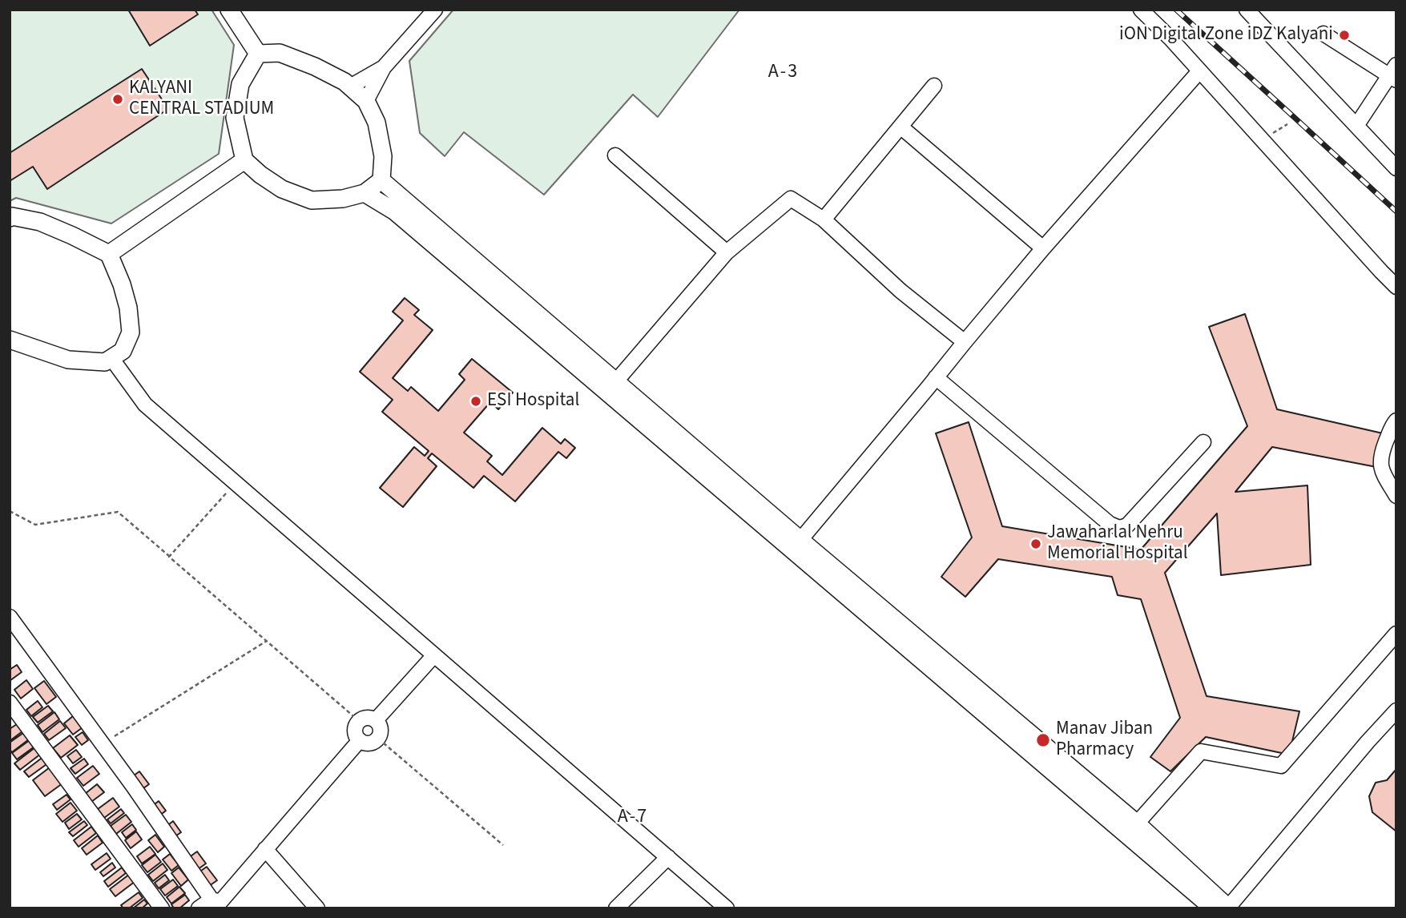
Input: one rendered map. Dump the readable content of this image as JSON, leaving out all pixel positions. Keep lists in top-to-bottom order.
{
  "districts": ["A-3", "A-7"],
  "places": [
    "iON Digital Zone iDZ Kalyani",
    "KALYANI CENTRAL STADIUM",
    "ESI Hospital",
    "Jawaharlal Nehru Memorial Hospital",
    "Manav Jiban Pharmacy"
  ]
}
